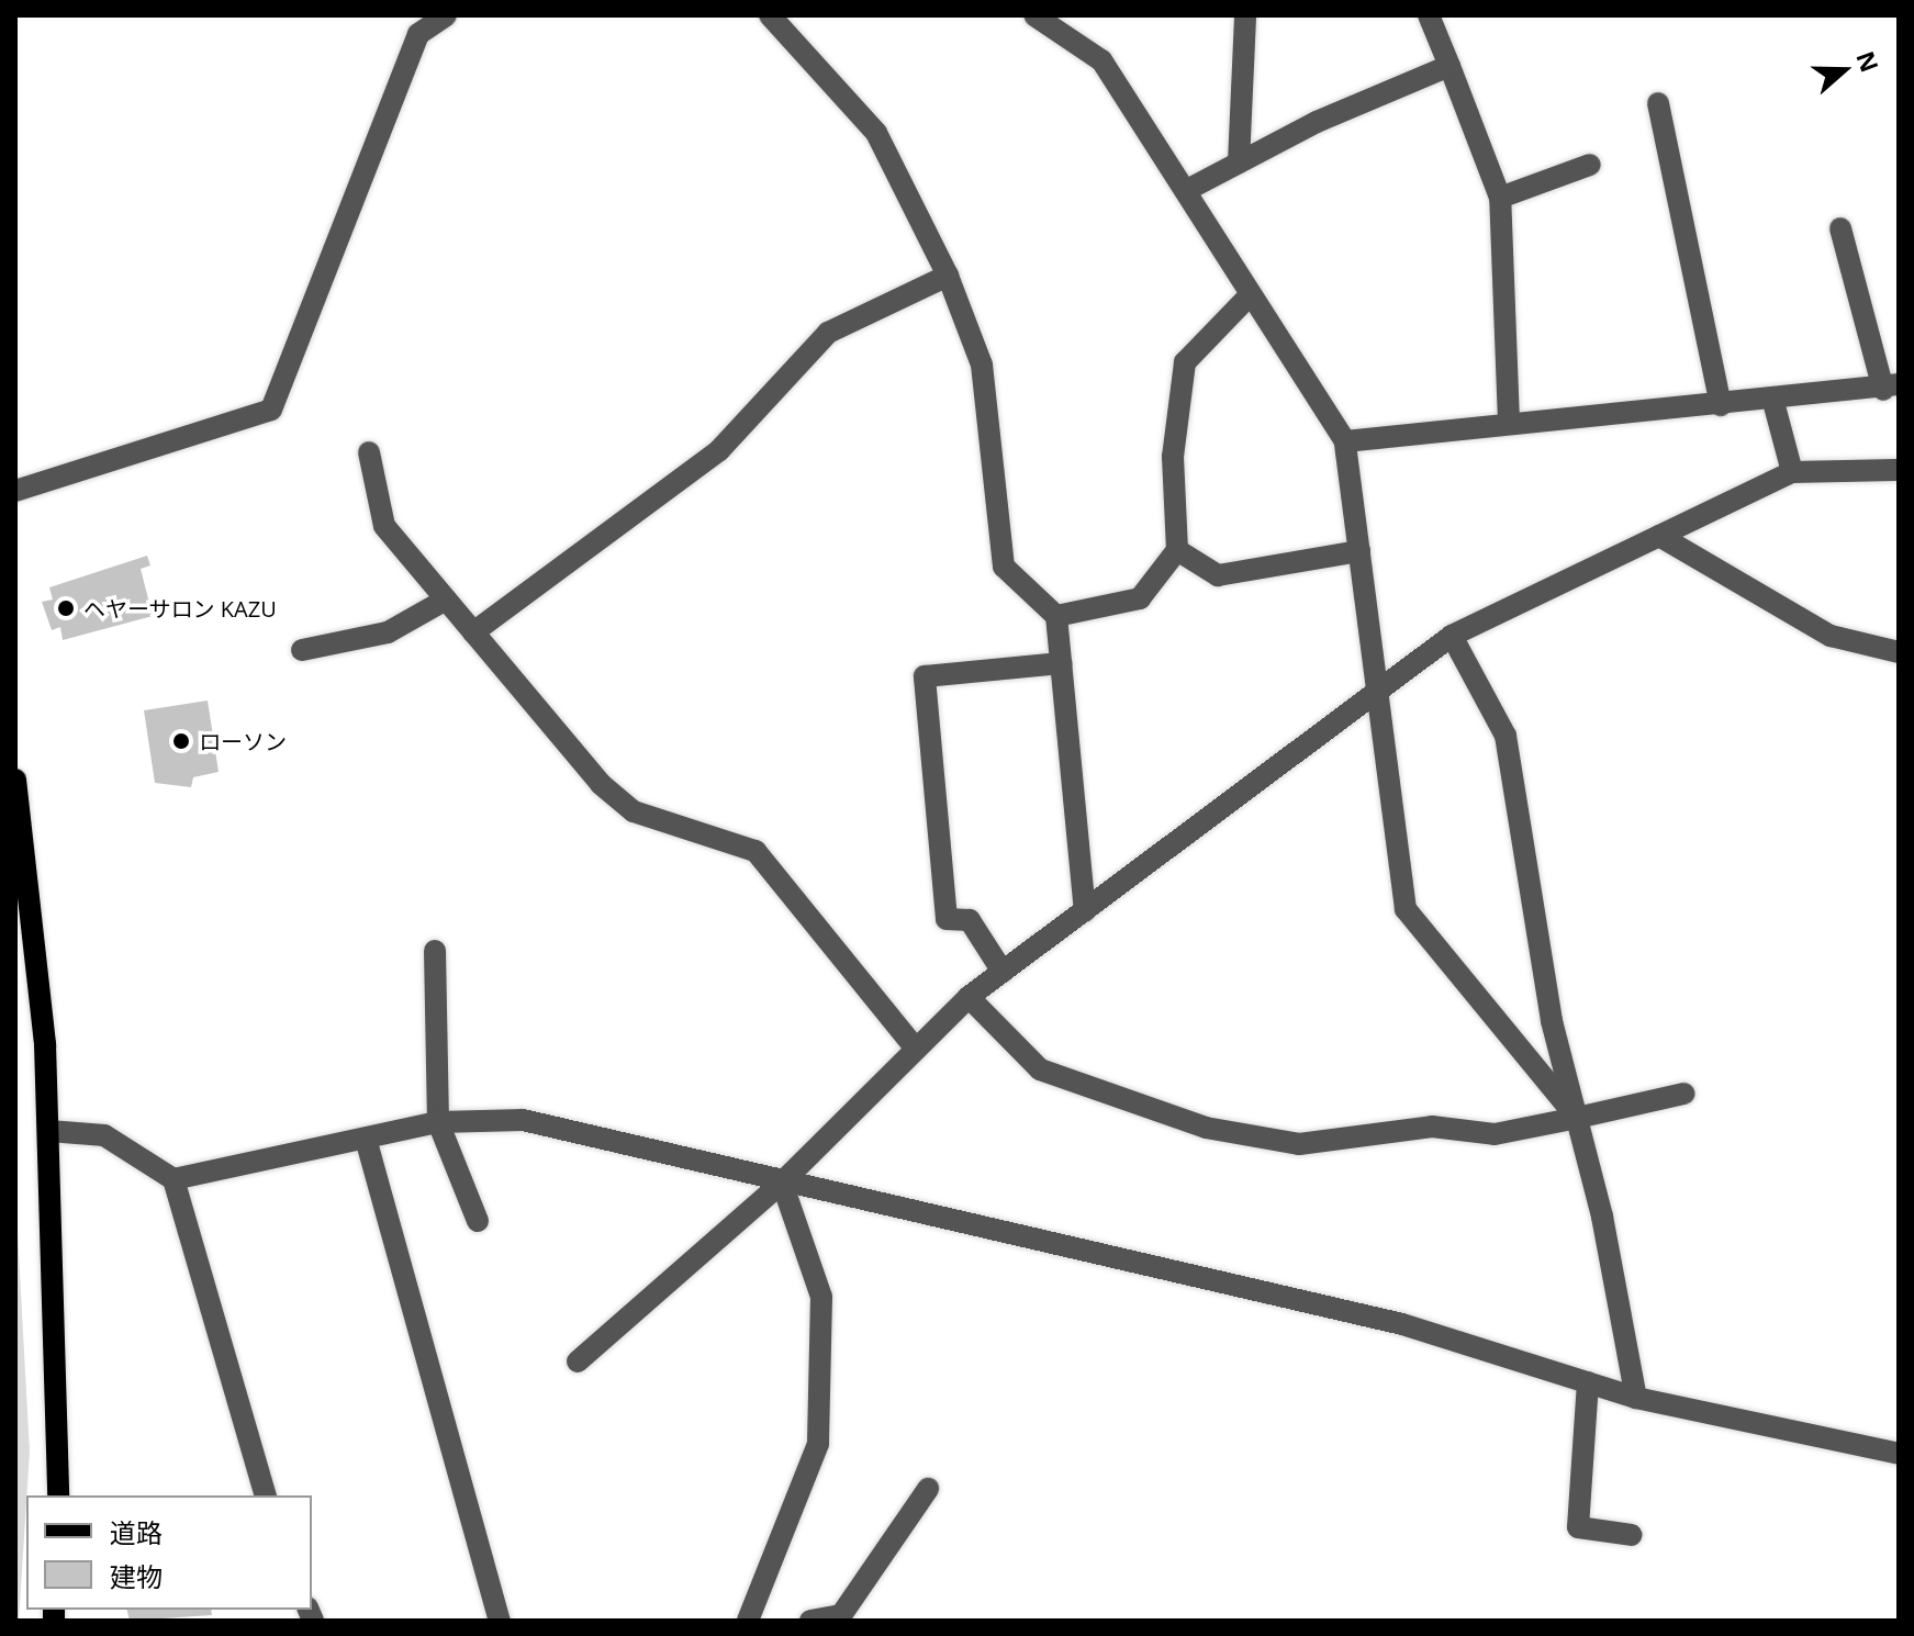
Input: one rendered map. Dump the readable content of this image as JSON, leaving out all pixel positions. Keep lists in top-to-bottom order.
{
  "places": ["ヘヤーサロン KAZU", "ローソン"],
  "legend": ["道路", "建物"],
  "north": "right"
}
